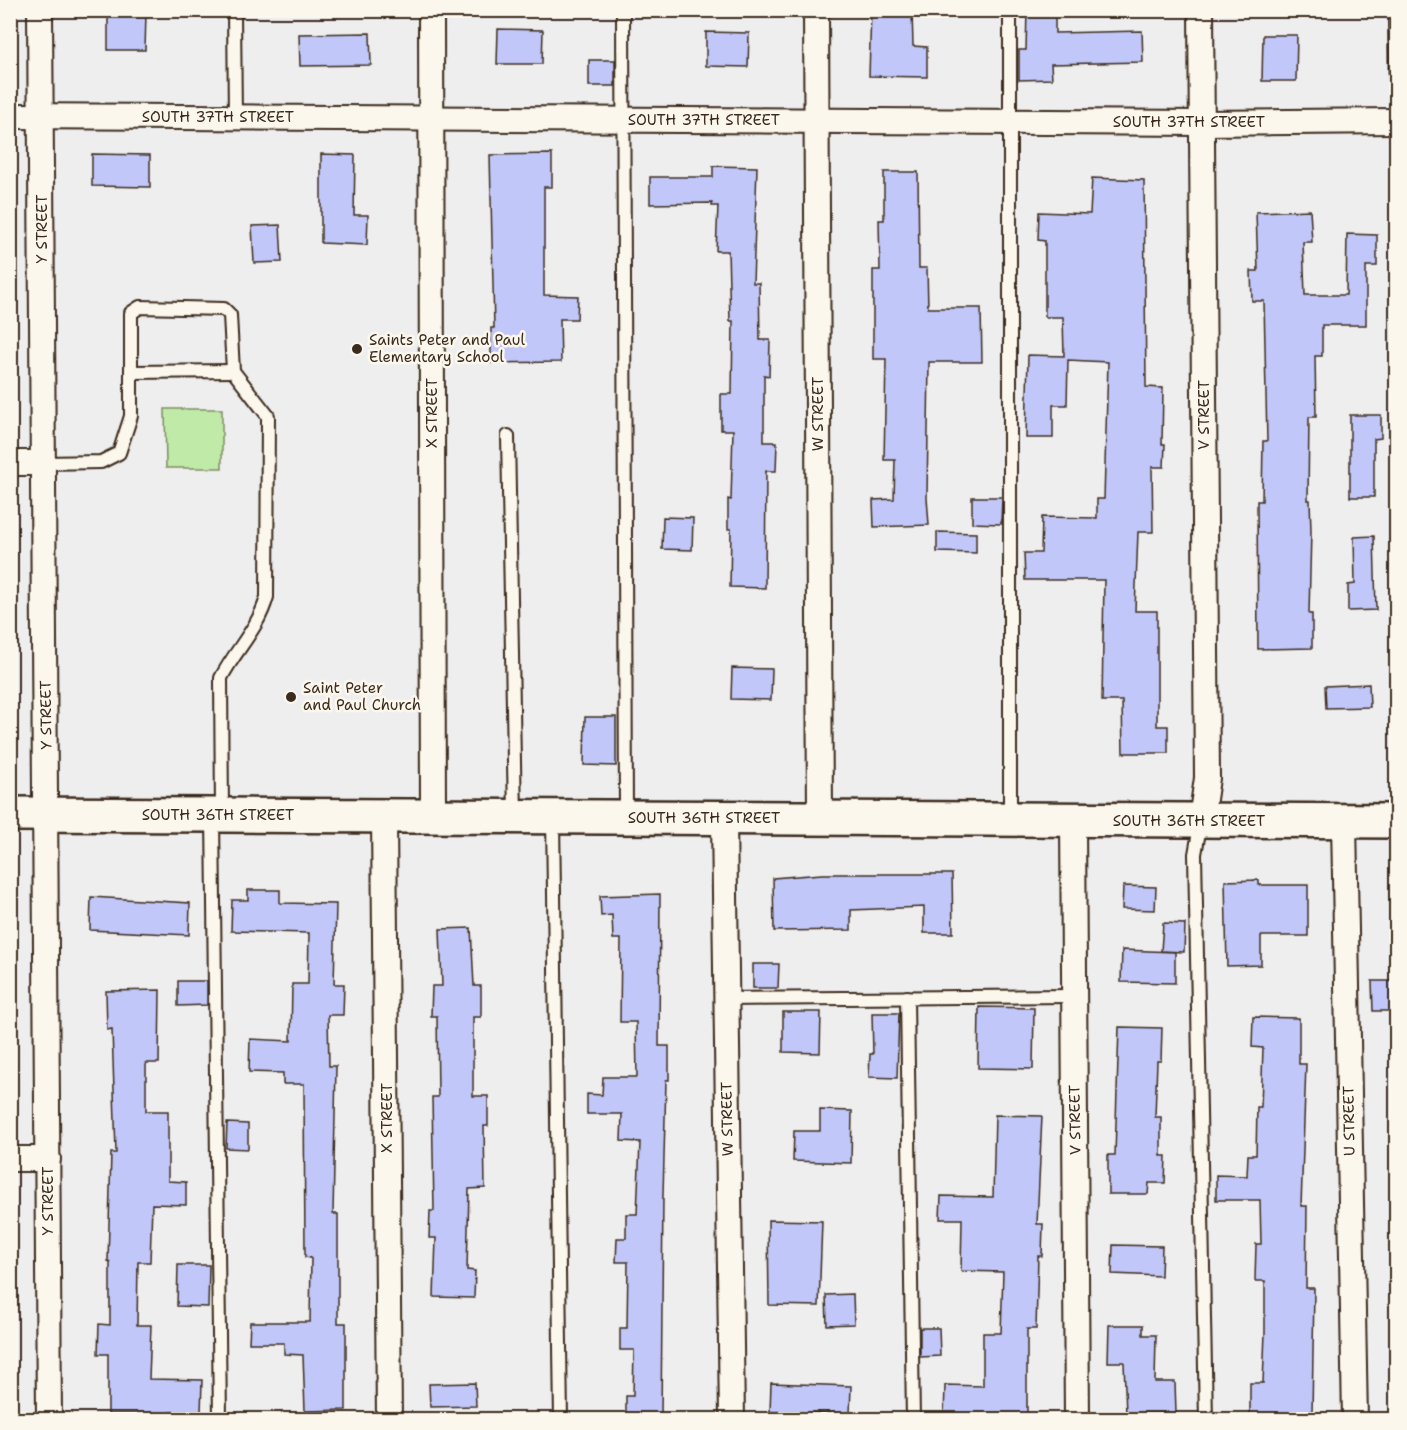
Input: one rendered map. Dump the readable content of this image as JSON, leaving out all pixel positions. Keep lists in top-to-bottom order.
{
  "streets": {
    "main road": ["SOUTH 36TH STREET"],
    "street": [
      "SOUTH 37TH STREET",
      "Y STREET",
      "X STREET",
      "W STREET",
      "V STREET",
      "U STREET"
    ]
  },
  "crossings": [
    ["SOUTH 37TH STREET", "Y STREET"],
    ["SOUTH 37TH STREET", "X STREET"],
    ["SOUTH 37TH STREET", "W STREET"],
    ["SOUTH 37TH STREET", "V STREET"],
    ["Y STREET", "SOUTH 36TH STREET"],
    ["X STREET", "SOUTH 36TH STREET"],
    ["W STREET", "SOUTH 36TH STREET"],
    ["V STREET", "SOUTH 36TH STREET"],
    ["SOUTH 36TH STREET", "U STREET"]
  ],
  "places": ["Saints Peter and Paul Elementary School", "Saint Peter and Paul Church"]
}
